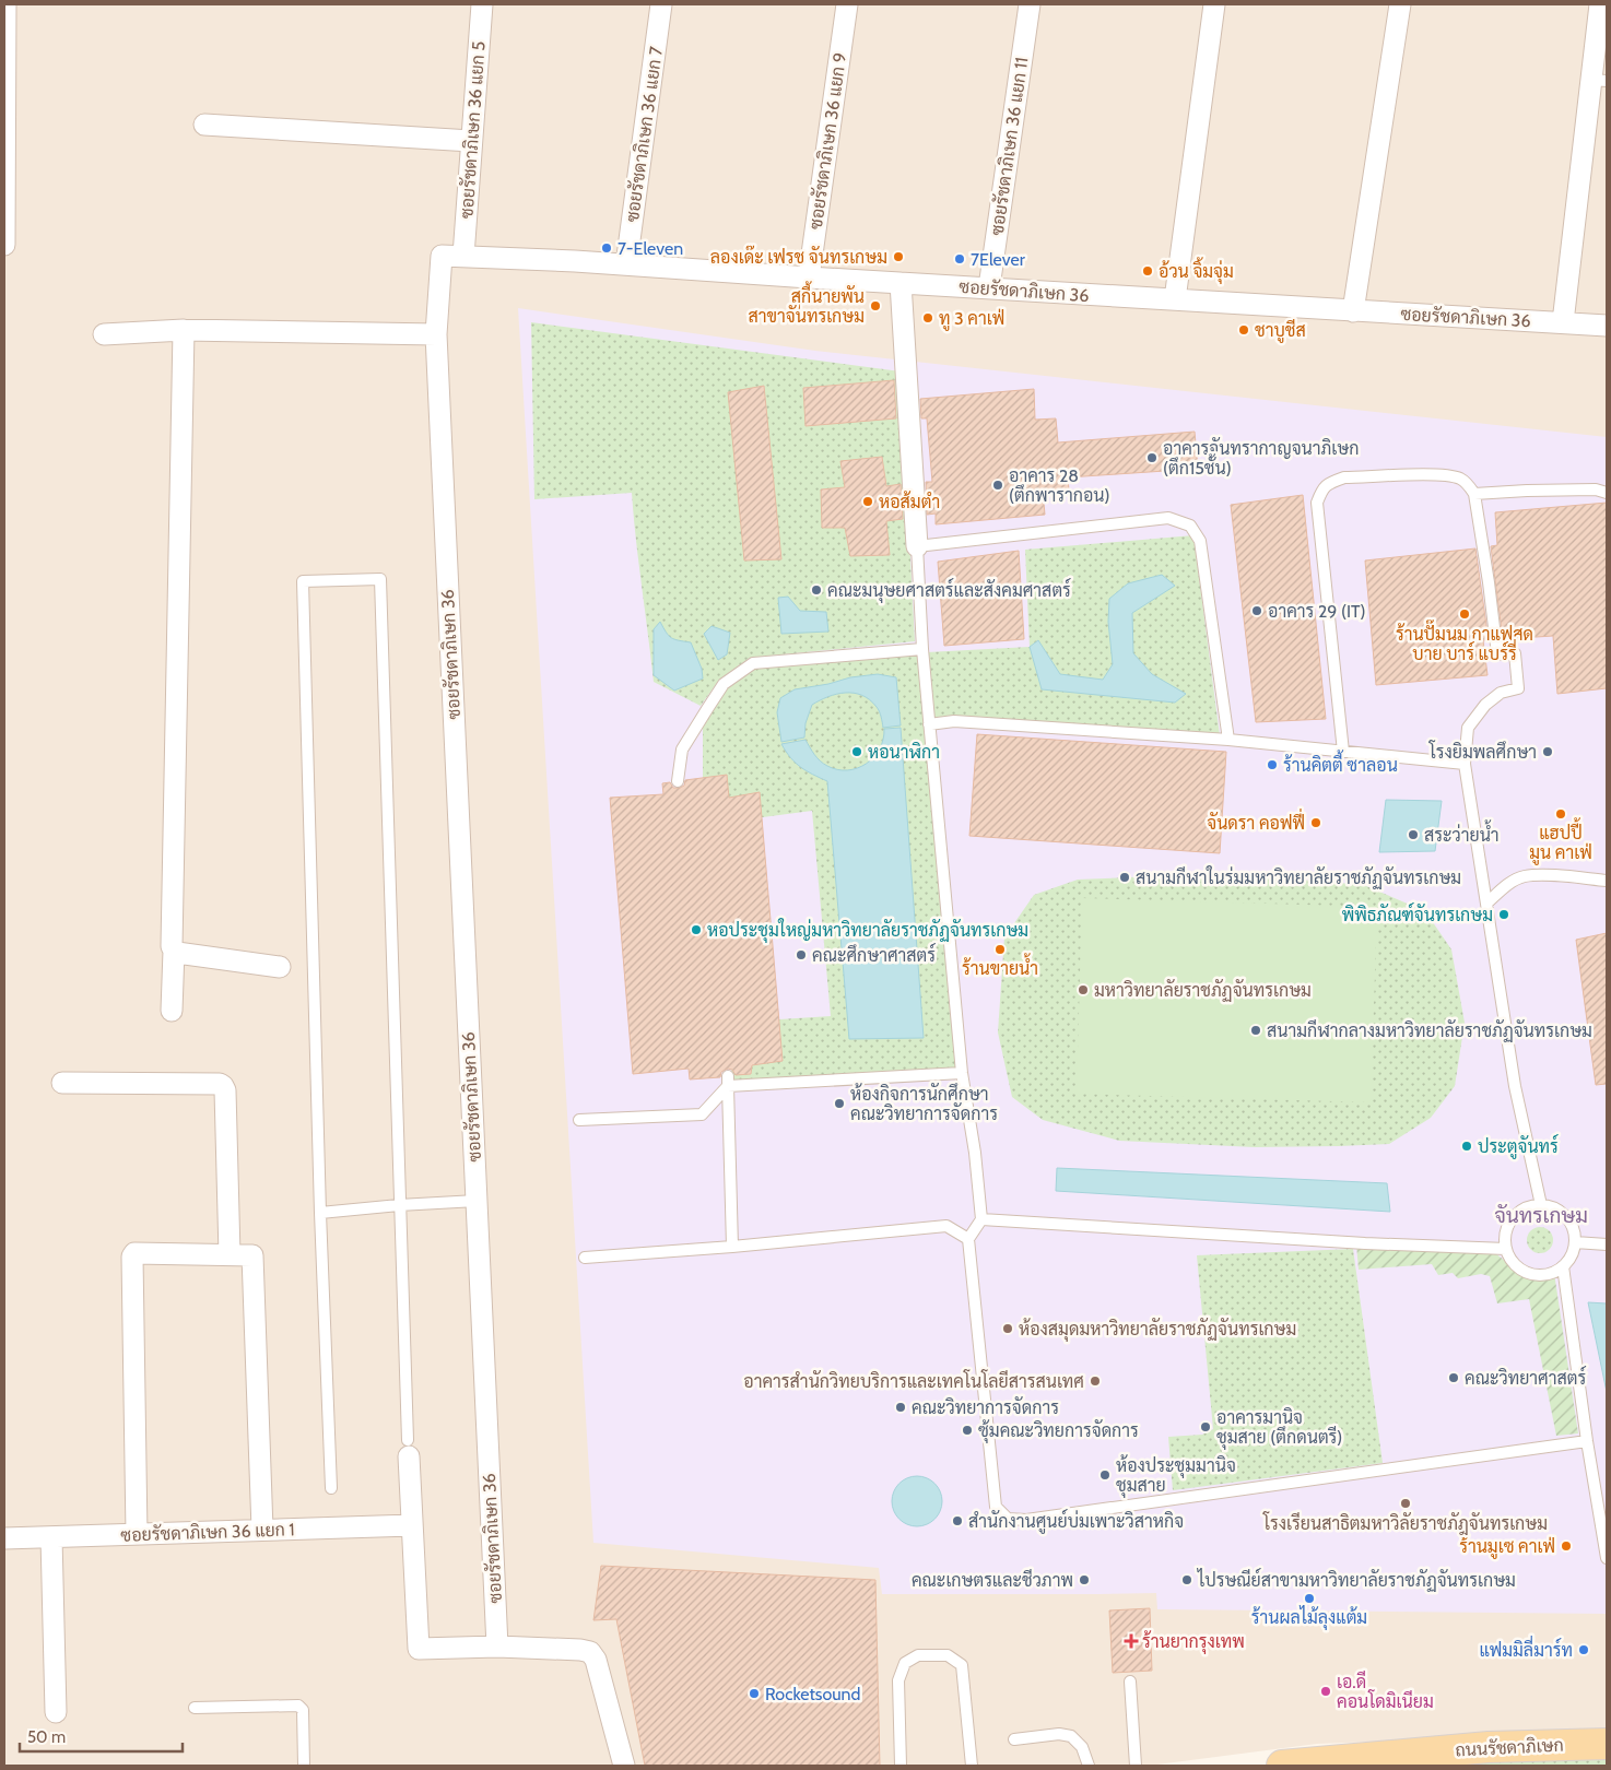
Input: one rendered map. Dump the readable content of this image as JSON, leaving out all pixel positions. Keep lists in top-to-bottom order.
{
  "streets": {
    "main road": ["ถนนรัชดาภิเษก"],
    "street": [
      "ซอยรัชดาภิเษก 36 แยก 5",
      "ซอยรัชดาภิเษก 36 แยก 7",
      "ซอยรัชดาภิเษก 36 แยก 9",
      "ซอยรัชดาภิเษก 36 แยก 11",
      "ซอยรัชดาภิเษก 36",
      "ซอยรัชดาภิเษก 36 แยก 1"
    ]
  },
  "crossings": [
    ["ซอยรัชดาภิเษก 36 แยก 5", "ซอยรัชดาภิเษก 36"],
    ["ซอยรัชดาภิเษก 36 แยก 7", "ซอยรัชดาภิเษก 36"],
    ["ซอยรัชดาภิเษก 36 แยก 9", "ซอยรัชดาภิเษก 36"],
    ["ซอยรัชดาภิเษก 36 แยก 11", "ซอยรัชดาภิเษก 36"]
  ],
  "districts": ["จันทรเกษม"],
  "places": {
    "other": [
      "7-Eleven",
      "ลองเด๊ะ เฟรช จันทรเกษม",
      "7Elever",
      "อ้วน จิ้มจุ่ม",
      "สุกี้นายพัน สาขาจันทรเกษม",
      "ทู 3 คาเฟ่",
      "ชาบูชีส",
      "อาคารจันทรากาญจนาภิเษก (ตึก15ชั้น)",
      "อาคาร 28 (ตึกพารากอน)",
      "หอส้มตำ",
      "คณะมนุษยศาสตร์และสังคมศาสตร์",
      "อาคาร 29 (IT)",
      "ร้านปั๊มนม กาแฟสด บาย บาร์ แบร์รี่",
      "หอนาฬิกา",
      "โรงยิมพลศึกษา",
      "ร้านคิตตี้ ซาลอน",
      "แฮปปี้ มูน คาเฟ่",
      "จันดรา คอฟฟี่",
      "สระว่ายน้ำ",
      "สนามกีฬาในร่มมหาวิทยาลัยราชภัฏจันทรเกษม",
      "พิพิธภัณฑ์จันทรเกษม",
      "หอประชุมใหญ่มหาวิทยาลัยราชภัฏจันทรเกษม",
      "ร้านขายน้ำ",
      "คณะศึกษาศาสตร์",
      "มหาวิทยาลัยราชภัฏจันทรเกษม",
      "สนามกีฬากลางมหาวิทยาลัยราชภัฏจันทรเกษม",
      "ห้องกิจการนักศึกษา คณะวิทยาการจัดการ",
      "ประตูจันทร์",
      "ห้องสมุดมหาวิทยาลัยราชภัฏจันทรเกษม",
      "คณะวิทยาศาสตร์",
      "อาคารสำนักวิทยบริการและเทคโนโลยีสารสนเทศ",
      "คณะวิทยาการจัดการ",
      "อาคารมานิจ ชุมสาย (ตึกดนตรี)",
      "ซุ้มคณะวิทยการจัดการ",
      "ห้องประชุมมานิจ ชุมสาย",
      "โรงเรียนสาธิตมหาวิลัยราชภัฎจันทรเกษม",
      "สำนักงานศูนย์บ่มเพาะวิสาหกิจ",
      "ร้านมูเซ คาเฟ่",
      "คณะเกษตรและชีวภาพ",
      "ไปรษณีย์สาขามหาวิทยาลัยราชภัฏจันทรเกษม",
      "ร้านผลไม้ลุงแต้ม",
      "แฟมมิลี่มาร์ท",
      "เอ.ดี คอนโดมิเนียม",
      "Rocketsound"
    ],
    "health": ["ร้านยากรุงเทพ"]
  },
  "scale_bar": "50 m"
}
